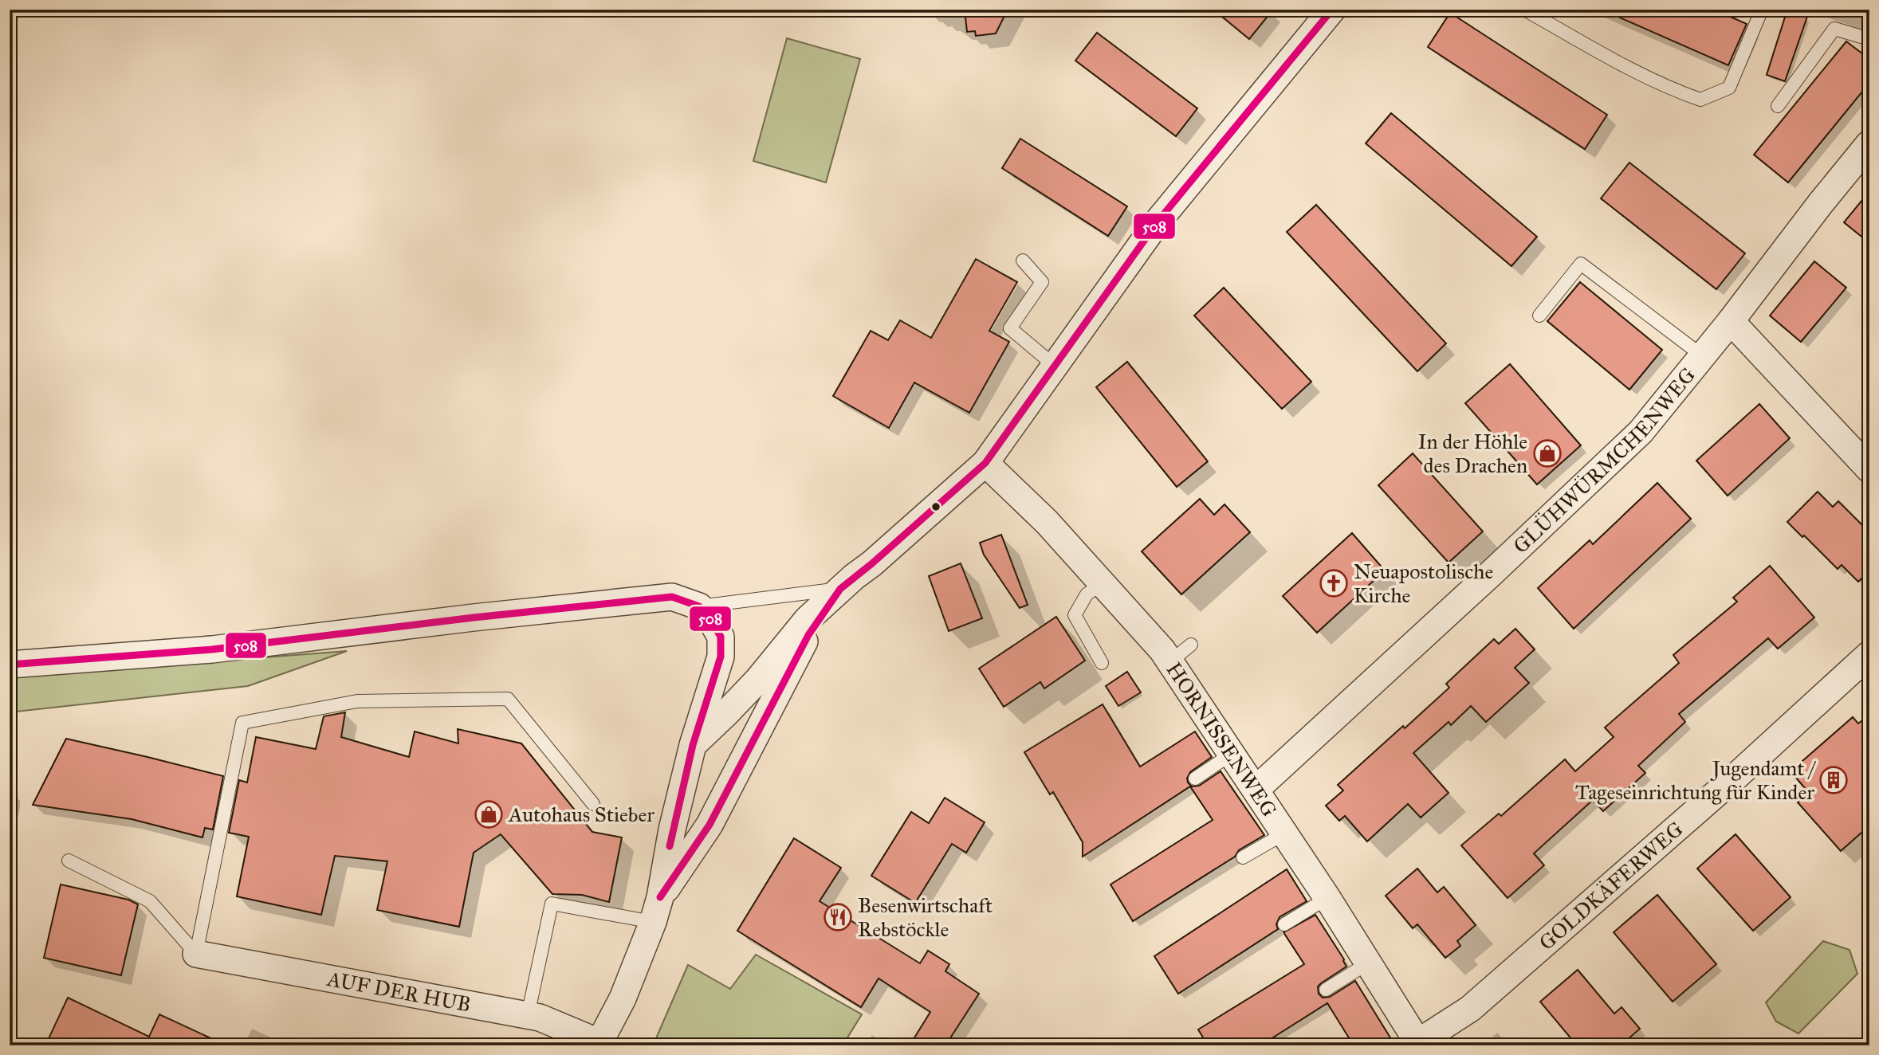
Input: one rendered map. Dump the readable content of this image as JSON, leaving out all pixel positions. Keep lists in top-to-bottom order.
{
  "streets": {
    "street": [
      "GLÜHWÜRMCHENWEG",
      "HORNISSENWEG",
      "GOLDKÄFERWEG",
      "AUF DER HUB"
    ]
  },
  "crossings": [
    ["GLÜHWÜRMCHENWEG", "HORNISSENWEG"],
    ["HORNISSENWEG", "GOLDKÄFERWEG"]
  ],
  "places": {
    "shop": ["In der Höhle des Drachen", "Autohaus Stieber"],
    "church": ["Neuapostolische Kirche"],
    "building": ["Jugendamt / Tageseinrichtung für Kinder"],
    "restaurant": ["Besenwirtschaft Rebstöckle"]
  },
  "lines": ["transit line 508"]
}
